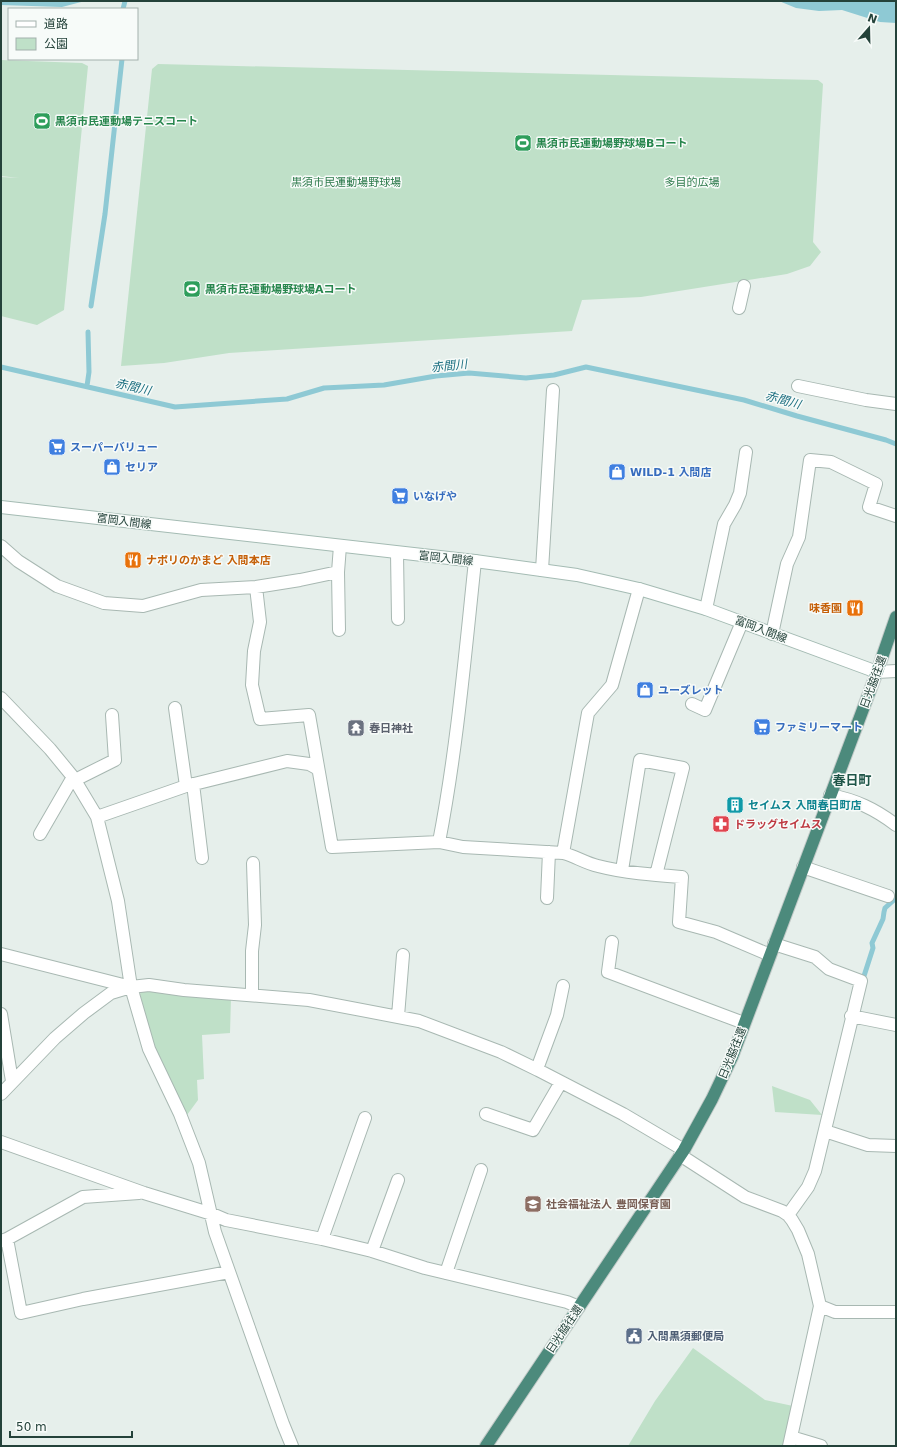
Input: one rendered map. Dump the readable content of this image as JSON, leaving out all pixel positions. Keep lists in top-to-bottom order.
{
  "streets": {
    "highway": ["日光脇往還"],
    "street": ["富岡入間線"]
  },
  "crossings": [
    ["富岡入間線", "日光脇往還"]
  ],
  "districts": ["春日町"],
  "water": ["赤間川"],
  "parks": ["黒須市民運動場野球場", "多目的広場"],
  "places": {
    "sports": ["黒須市民運動場テニスコート", "黒須市民運動場野球場Bコート", "黒須市民運動場野球場Aコート"],
    "supermarket": ["スーパーバリュー", "いなげや", "ファミリーマート"],
    "shop": ["セリア", "WILD-1 入間店", "ユーズレット"],
    "restaurant": ["ナポリのかまど 入間本店", "味香園"],
    "temple": ["春日神社"],
    "building": ["セイムス 入間春日町店"],
    "pharmacy": ["ドラッグセイムス"],
    "school or university": ["社会福祉法人 豊岡保育園"],
    "public building": ["入間黒須郵便局"]
  },
  "legend": ["道路", "公園"],
  "scale_bar": "50 m",
  "north": "top"
}
